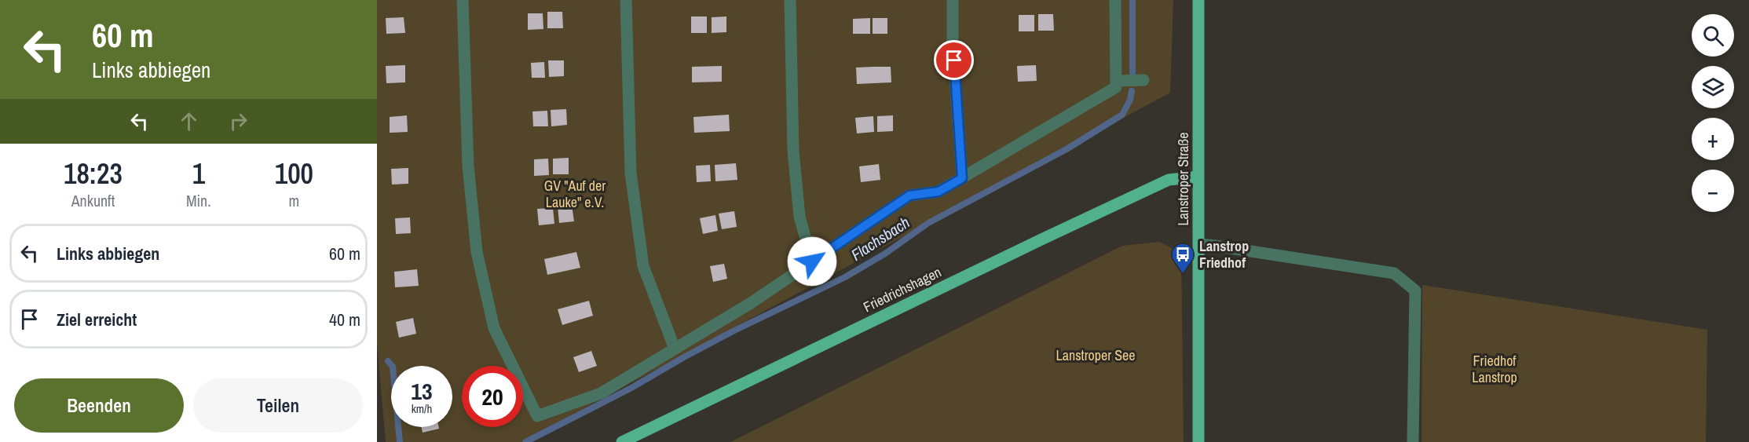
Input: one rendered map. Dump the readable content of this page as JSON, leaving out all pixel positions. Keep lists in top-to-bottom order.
{
  "streets": {
    "main road": ["Lanstroper Straße", "Friedrichshagen"]
  },
  "crossings": [
    ["Lanstroper Straße", "Friedrichshagen"]
  ],
  "water": ["Flachsbach"],
  "parks": ["GV \"Auf der Lauke\" e.V.", "Lanstroper See", "Friedhof Lanstrop"],
  "places": {
    "bus stop": ["Lanstrop Friedhof"]
  },
  "page": {
    "turn": ["60 m", "Links abbiegen"],
    "map_buttons": ["+", "−"],
    "eta": [
      "18:23",
      "Ankunft",
      "1",
      "Min.",
      "100",
      "m"
    ],
    "list": [
      {
        "name": "Links abbiegen",
        "value": "60 m"
      },
      {
        "name": "Ziel erreicht",
        "value": "40 m"
      }
    ],
    "speed": "13 km/h",
    "limit": "20",
    "buttons": ["Beenden", "Teilen"]
  }
}
